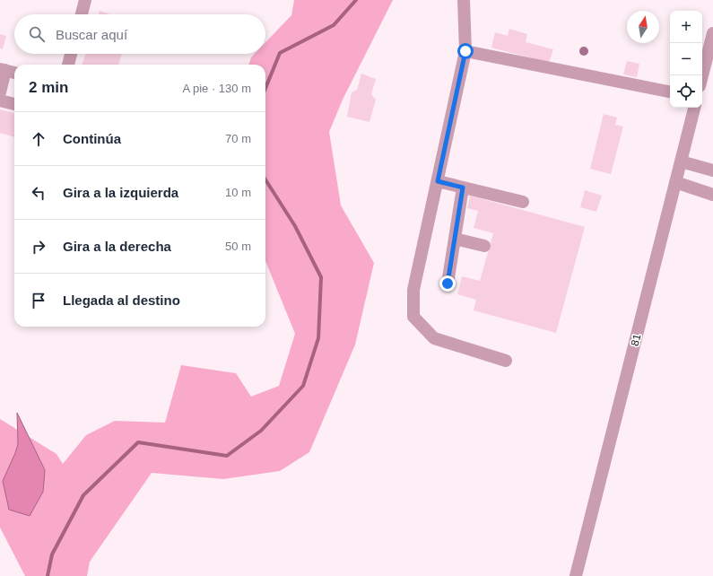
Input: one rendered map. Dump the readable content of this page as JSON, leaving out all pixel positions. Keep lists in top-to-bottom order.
{
  "streets": {
    "street": ["81"]
  },
  "north": "top",
  "page": {
    "map_buttons": ["+", "−"],
    "search": "Buscar aquí",
    "heading": ["2 min", "A pie · 130 m"],
    "list": [
      ["Continúa", "70 m"],
      ["Gira a la izquierda", "10 m"],
      ["Gira a la derecha", "50 m"],
      "Llegada al destino"
    ]
  }
}
